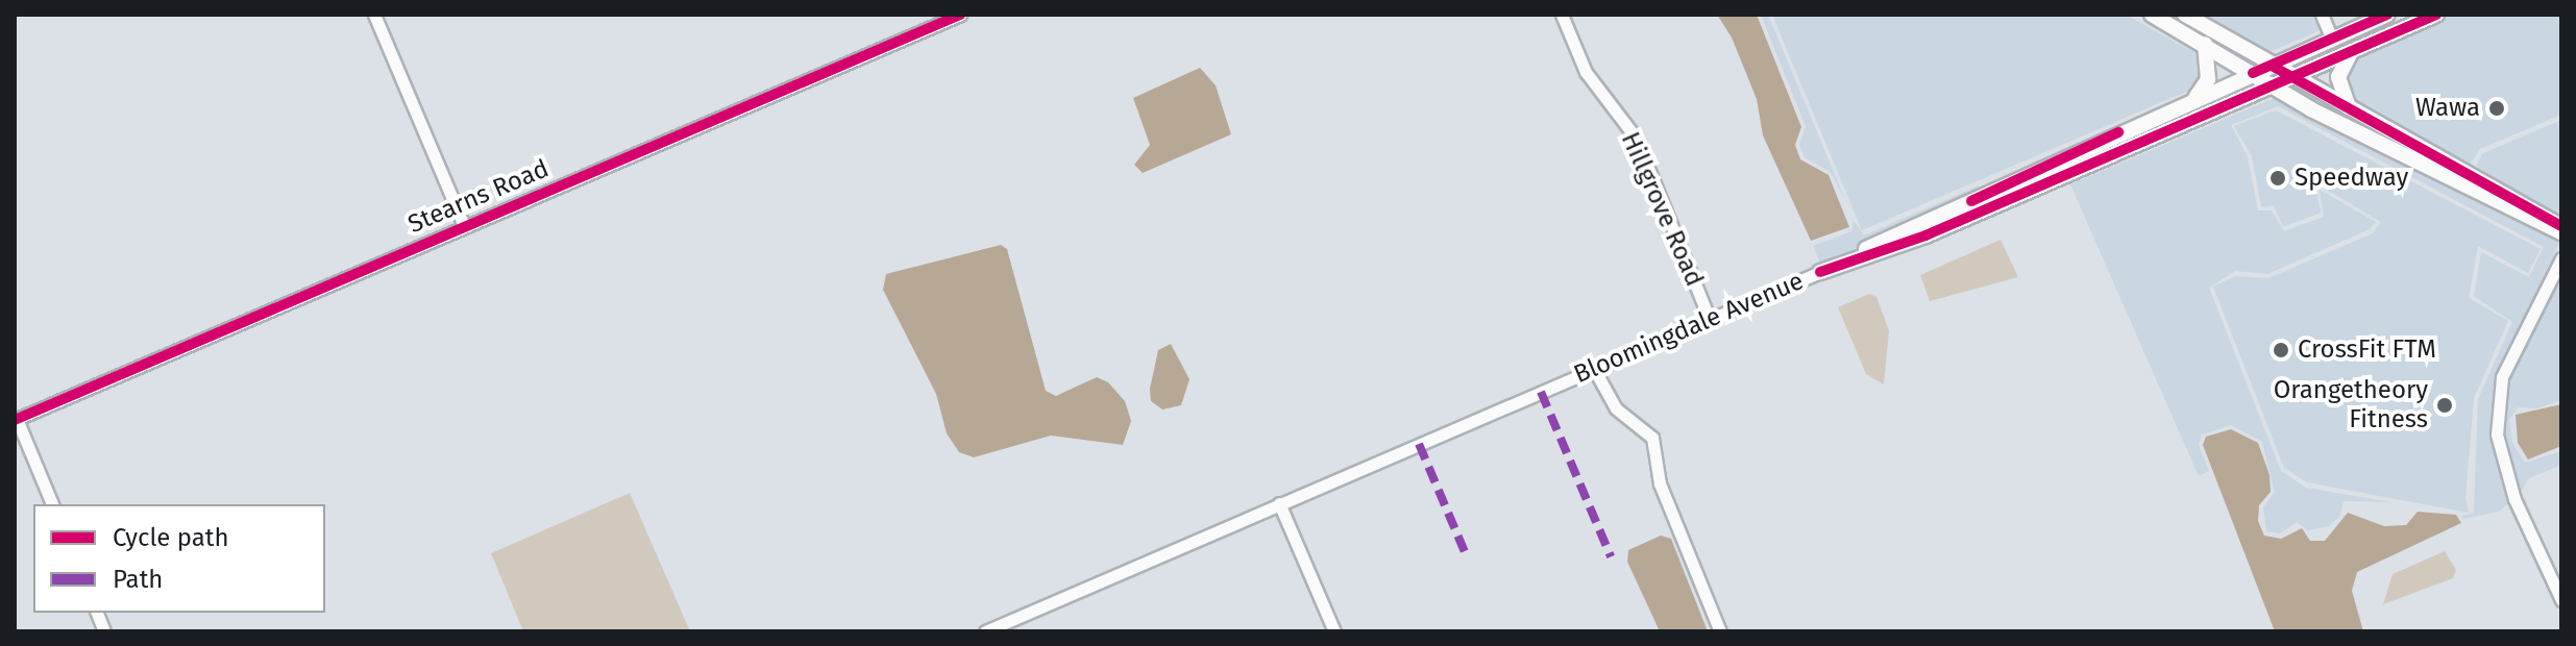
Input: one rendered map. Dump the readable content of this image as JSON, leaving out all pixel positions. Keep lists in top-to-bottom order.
{
  "streets": {
    "main road": ["Bloomingdale Avenue"],
    "street": ["Stearns Road", "Hillgrove Road"]
  },
  "crossings": [
    ["Hillgrove Road", "Bloomingdale Avenue"]
  ],
  "places": [
    "Wawa",
    "Speedway",
    "CrossFit FTM",
    "Orangetheory Fitness"
  ],
  "legend": ["Cycle path", "Path"]
}
